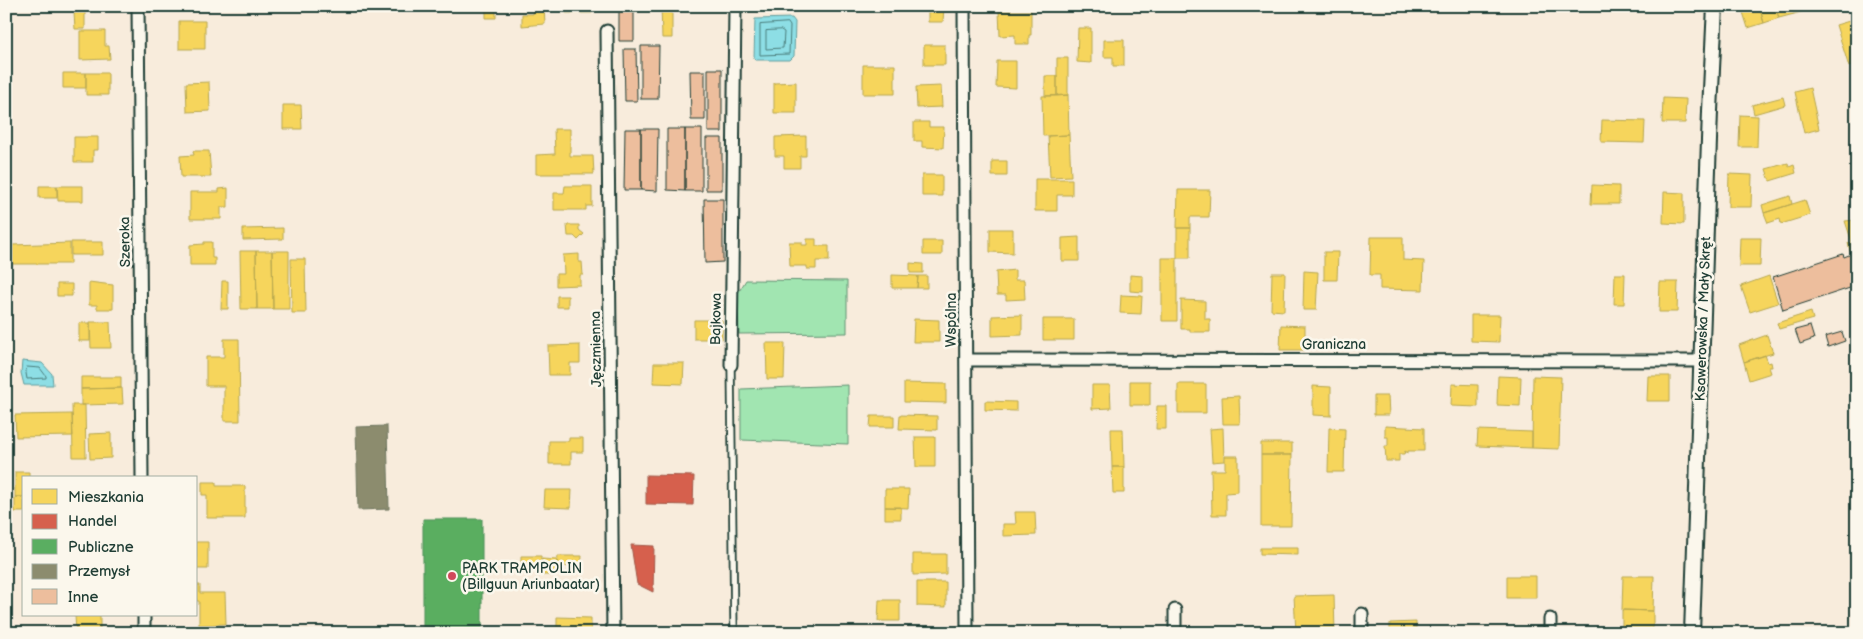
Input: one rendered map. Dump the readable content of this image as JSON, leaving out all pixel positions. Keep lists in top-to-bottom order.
{
  "streets": {
    "street": [
      "Szeroka",
      "Bajkowa",
      "Ksawerowska / Mały Skręt",
      "Wspólna",
      "Graniczna",
      "Jęczmienna"
    ]
  },
  "crossings": [
    ["Ksawerowska / Mały Skręt", "Graniczna"],
    ["Wspólna", "Graniczna"]
  ],
  "places": ["PARK TRAMPOLIN (Billguun Ariunbaatar)"],
  "legend": [
    "Mieszkania",
    "Handel",
    "Publiczne",
    "Przemysł",
    "Inne"
  ]
}
